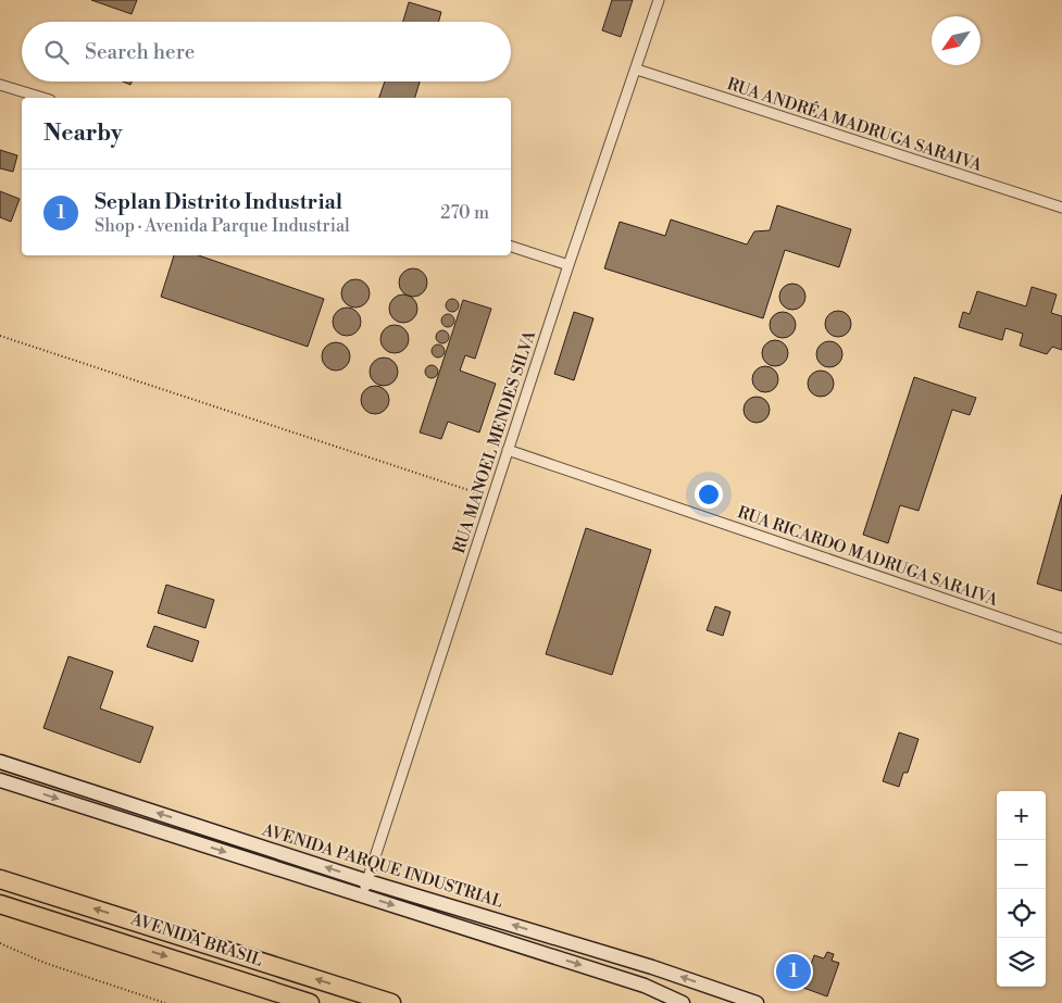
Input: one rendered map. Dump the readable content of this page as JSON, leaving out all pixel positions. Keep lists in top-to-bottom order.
{
  "streets": {
    "highway": ["AVENIDA BRASIL"],
    "main road": ["AVENIDA PARQUE INDUSTRIAL"],
    "street": ["RUA ANDRÉA MADRUGA SARAIVA", "RUA MANOEL MENDES SILVA", "RUA RICARDO MADRUGA SARAIVA"]
  },
  "crossings": [
    ["RUA ANDRÉA MADRUGA SARAIVA", "RUA MANOEL MENDES SILVA"],
    ["RUA MANOEL MENDES SILVA", "RUA RICARDO MADRUGA SARAIVA"],
    ["RUA MANOEL MENDES SILVA", "AVENIDA PARQUE INDUSTRIAL"]
  ],
  "north": "bottom left",
  "page": {
    "search": "Search here",
    "heading": "Nearby",
    "list": [
      {
        "mark": "1",
        "name": "Seplan Distrito Industrial",
        "note": "Shop · Avenida Parque Industrial",
        "value": "270 m"
      }
    ],
    "map_buttons": ["+", "−"],
    "pins": "1"
  }
}
